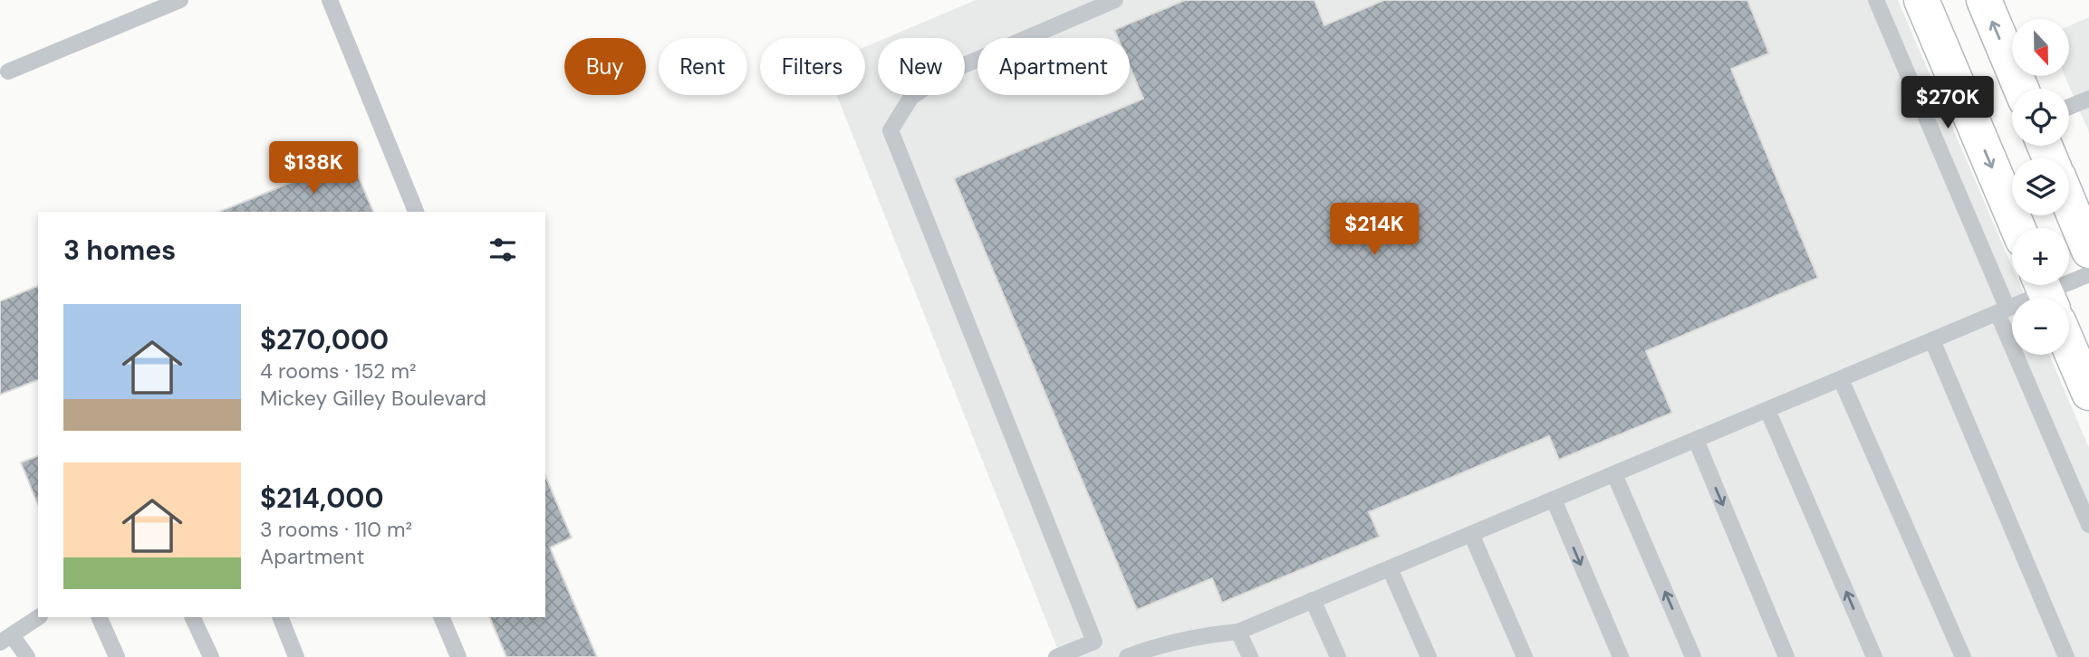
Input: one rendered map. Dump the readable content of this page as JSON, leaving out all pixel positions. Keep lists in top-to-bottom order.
{
  "north": "bottom",
  "page": {
    "map_buttons": ["+", "−"],
    "chip": [
      "Buy",
      "Rent",
      "Filters",
      "New",
      "Apartment"
    ],
    "price": ["$270K", "$138K", "$214K"],
    "heading": "3 homes",
    "list": [
      {
        "name": "$270,000",
        "note": "4 rooms · 152 m² · Mickey Gilley Boulevard"
      },
      {
        "name": "$214,000",
        "note": "3 rooms · 110 m² · Apartment"
      }
    ]
  }
}
